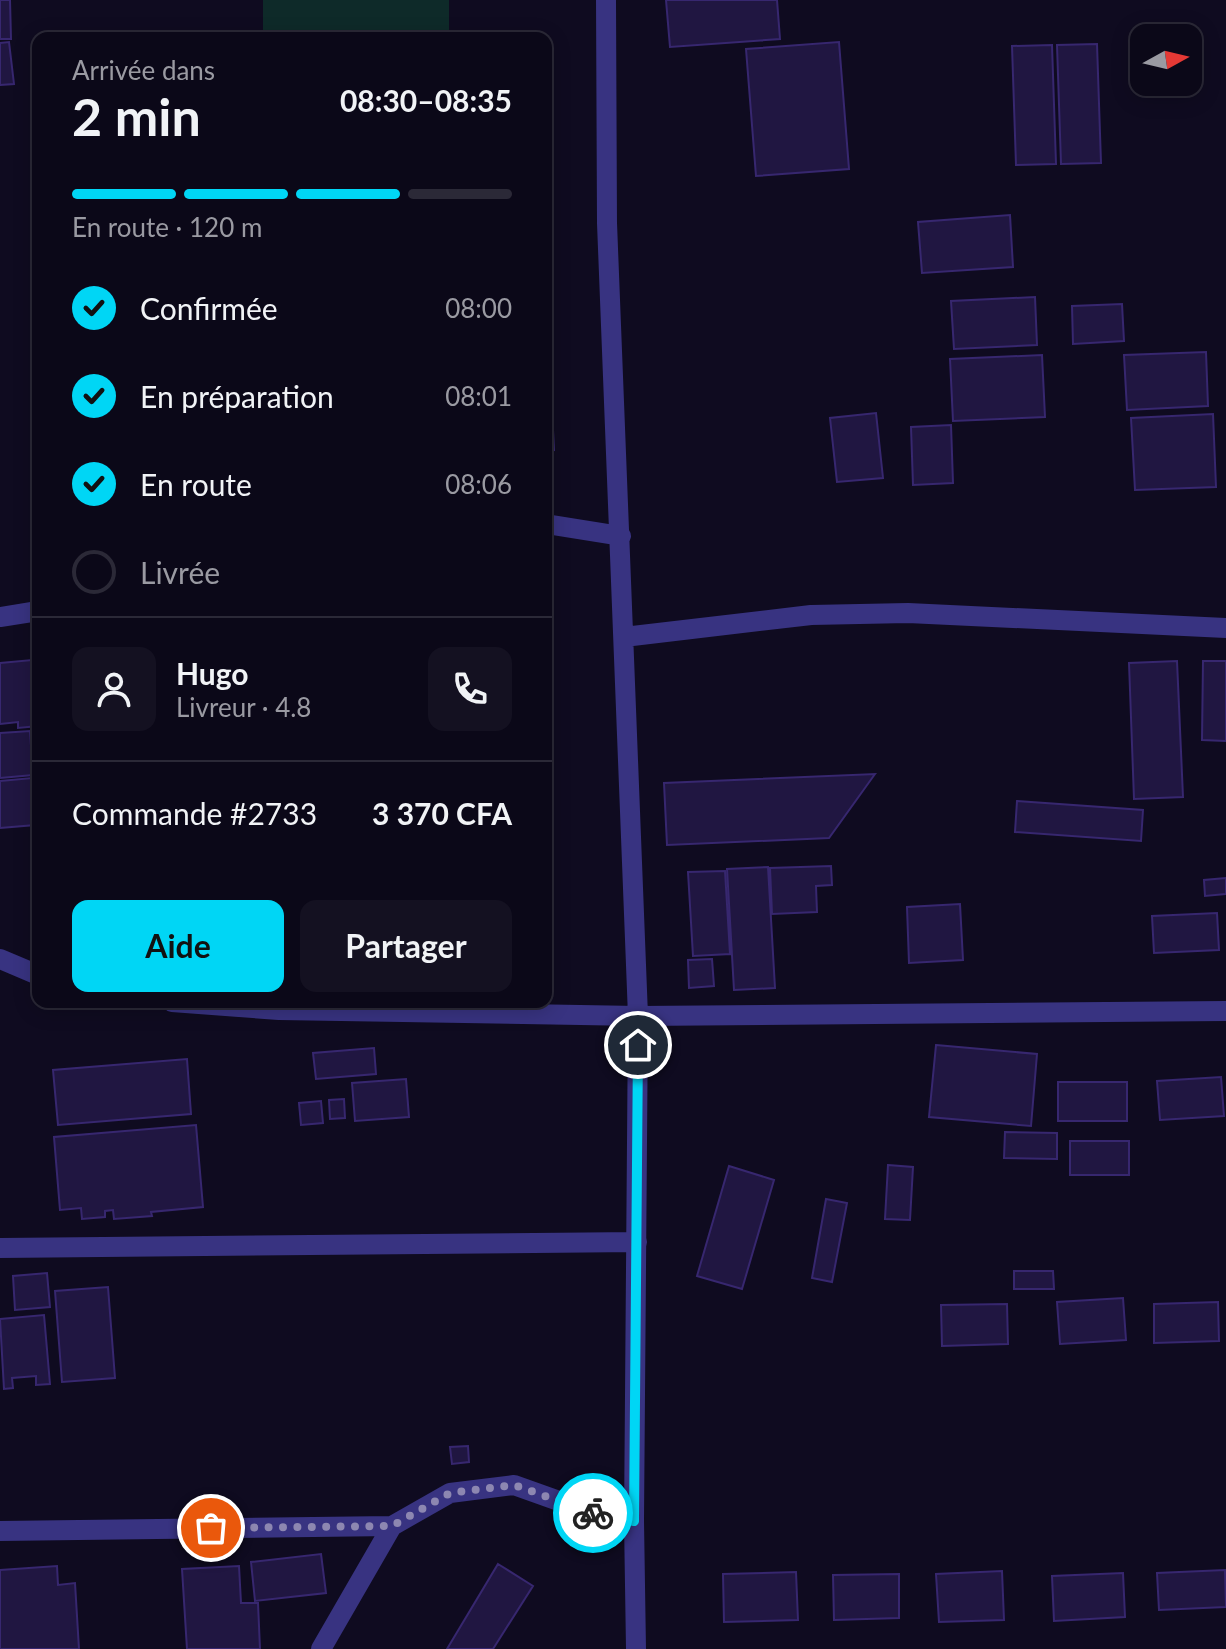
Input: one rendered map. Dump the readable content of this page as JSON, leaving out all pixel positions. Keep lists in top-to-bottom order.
{
  "north": "right",
  "page": {
    "heading": ["2 min", "Arrivée dans", "08:30–08:35"],
    "panel": [
      "Hugo",
      "Livreur · 4.8",
      "Commande #2733",
      "3 370 CFA"
    ],
    "bar": "En route · 120 m",
    "list": [
      ["Confirmée", "08:00"],
      ["En préparation", "08:01"],
      ["En route", "08:06"],
      "Livrée"
    ],
    "buttons": ["Aide", "Partager"]
  }
}
